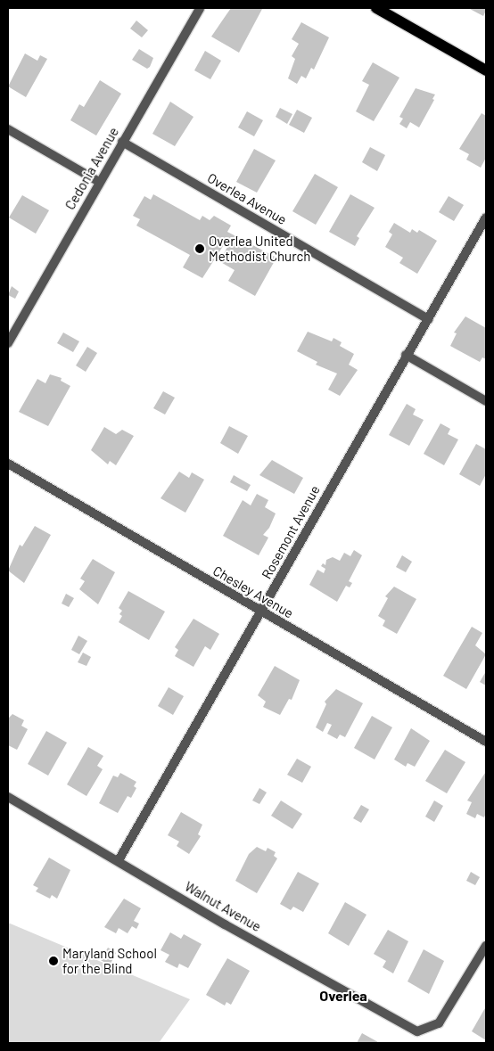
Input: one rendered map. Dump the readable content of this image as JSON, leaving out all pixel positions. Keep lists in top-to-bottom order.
{
  "streets": {
    "street": [
      "Cedonia Avenue",
      "Overlea Avenue",
      "Rosemont Avenue",
      "Chesley Avenue",
      "Walnut Avenue"
    ]
  },
  "crossings": [
    ["Cedonia Avenue", "Overlea Avenue"],
    ["Overlea Avenue", "Rosemont Avenue"],
    ["Rosemont Avenue", "Chesley Avenue"],
    ["Rosemont Avenue", "Walnut Avenue"]
  ],
  "districts": ["Overlea"],
  "places": ["Overlea United Methodist Church", "Maryland School for the Blind"]
}
